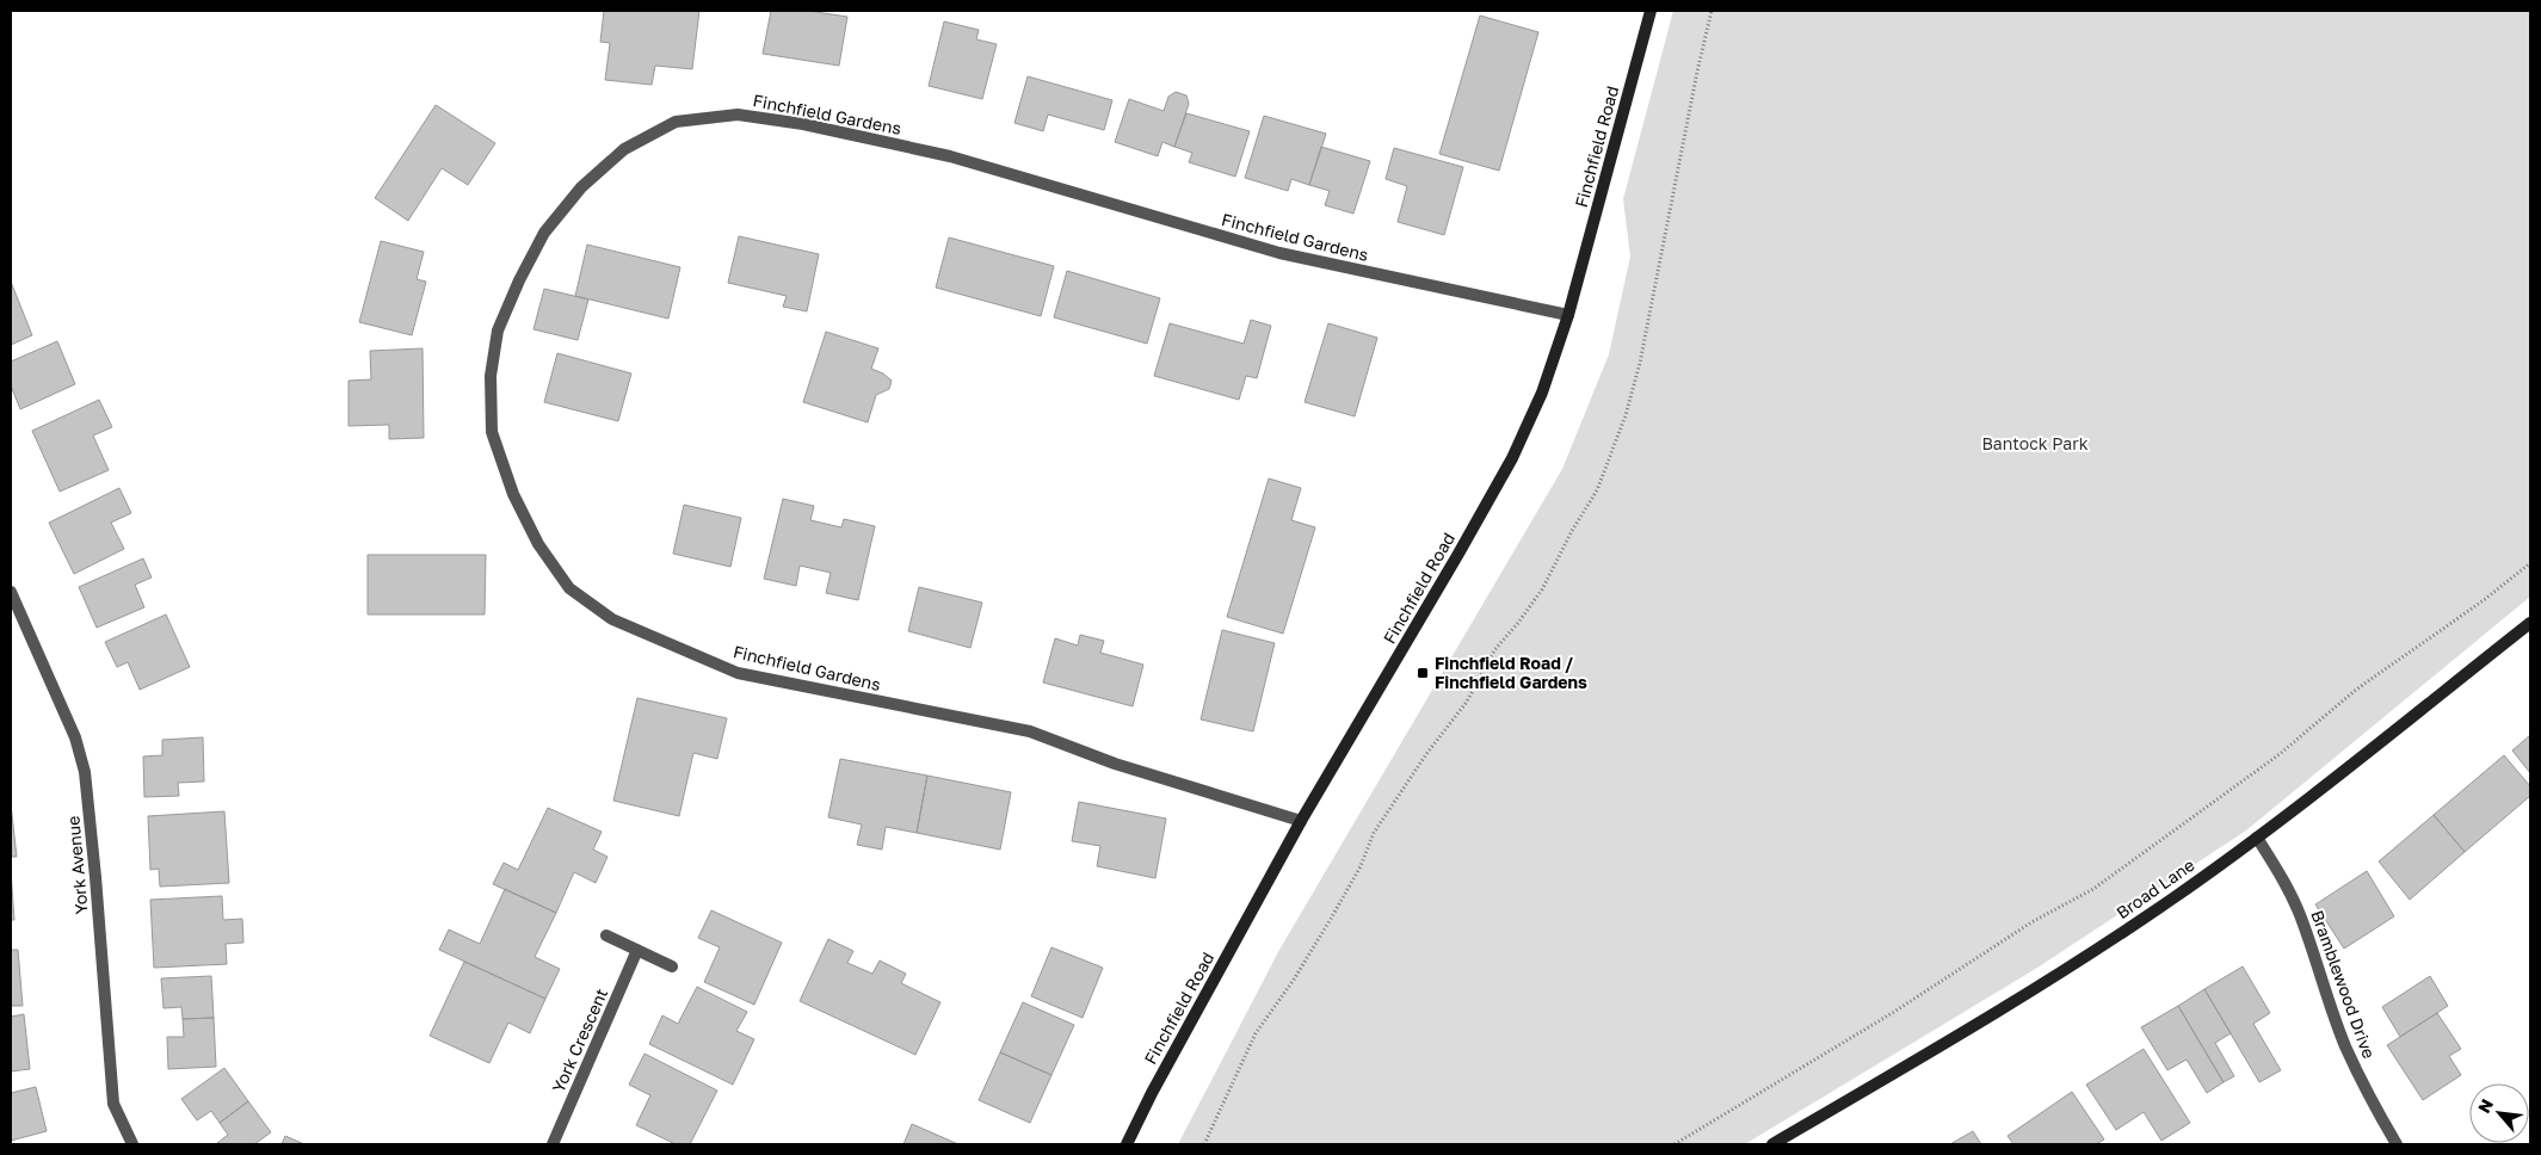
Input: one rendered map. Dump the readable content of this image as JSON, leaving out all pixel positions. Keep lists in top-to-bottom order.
{
  "streets": {
    "street": [
      "Finchfield Gardens",
      "Finchfield Road",
      "York Avenue",
      "Broad Lane",
      "Bramblewood Drive",
      "York Crescent"
    ]
  },
  "crossings": [
    ["Finchfield Gardens", "Finchfield Road"],
    ["Broad Lane", "Bramblewood Drive"]
  ],
  "parks": ["Bantock Park"],
  "places": {
    "transit": ["Finchfield Road / Finchfield Gardens"]
  },
  "north": "top left"
}
